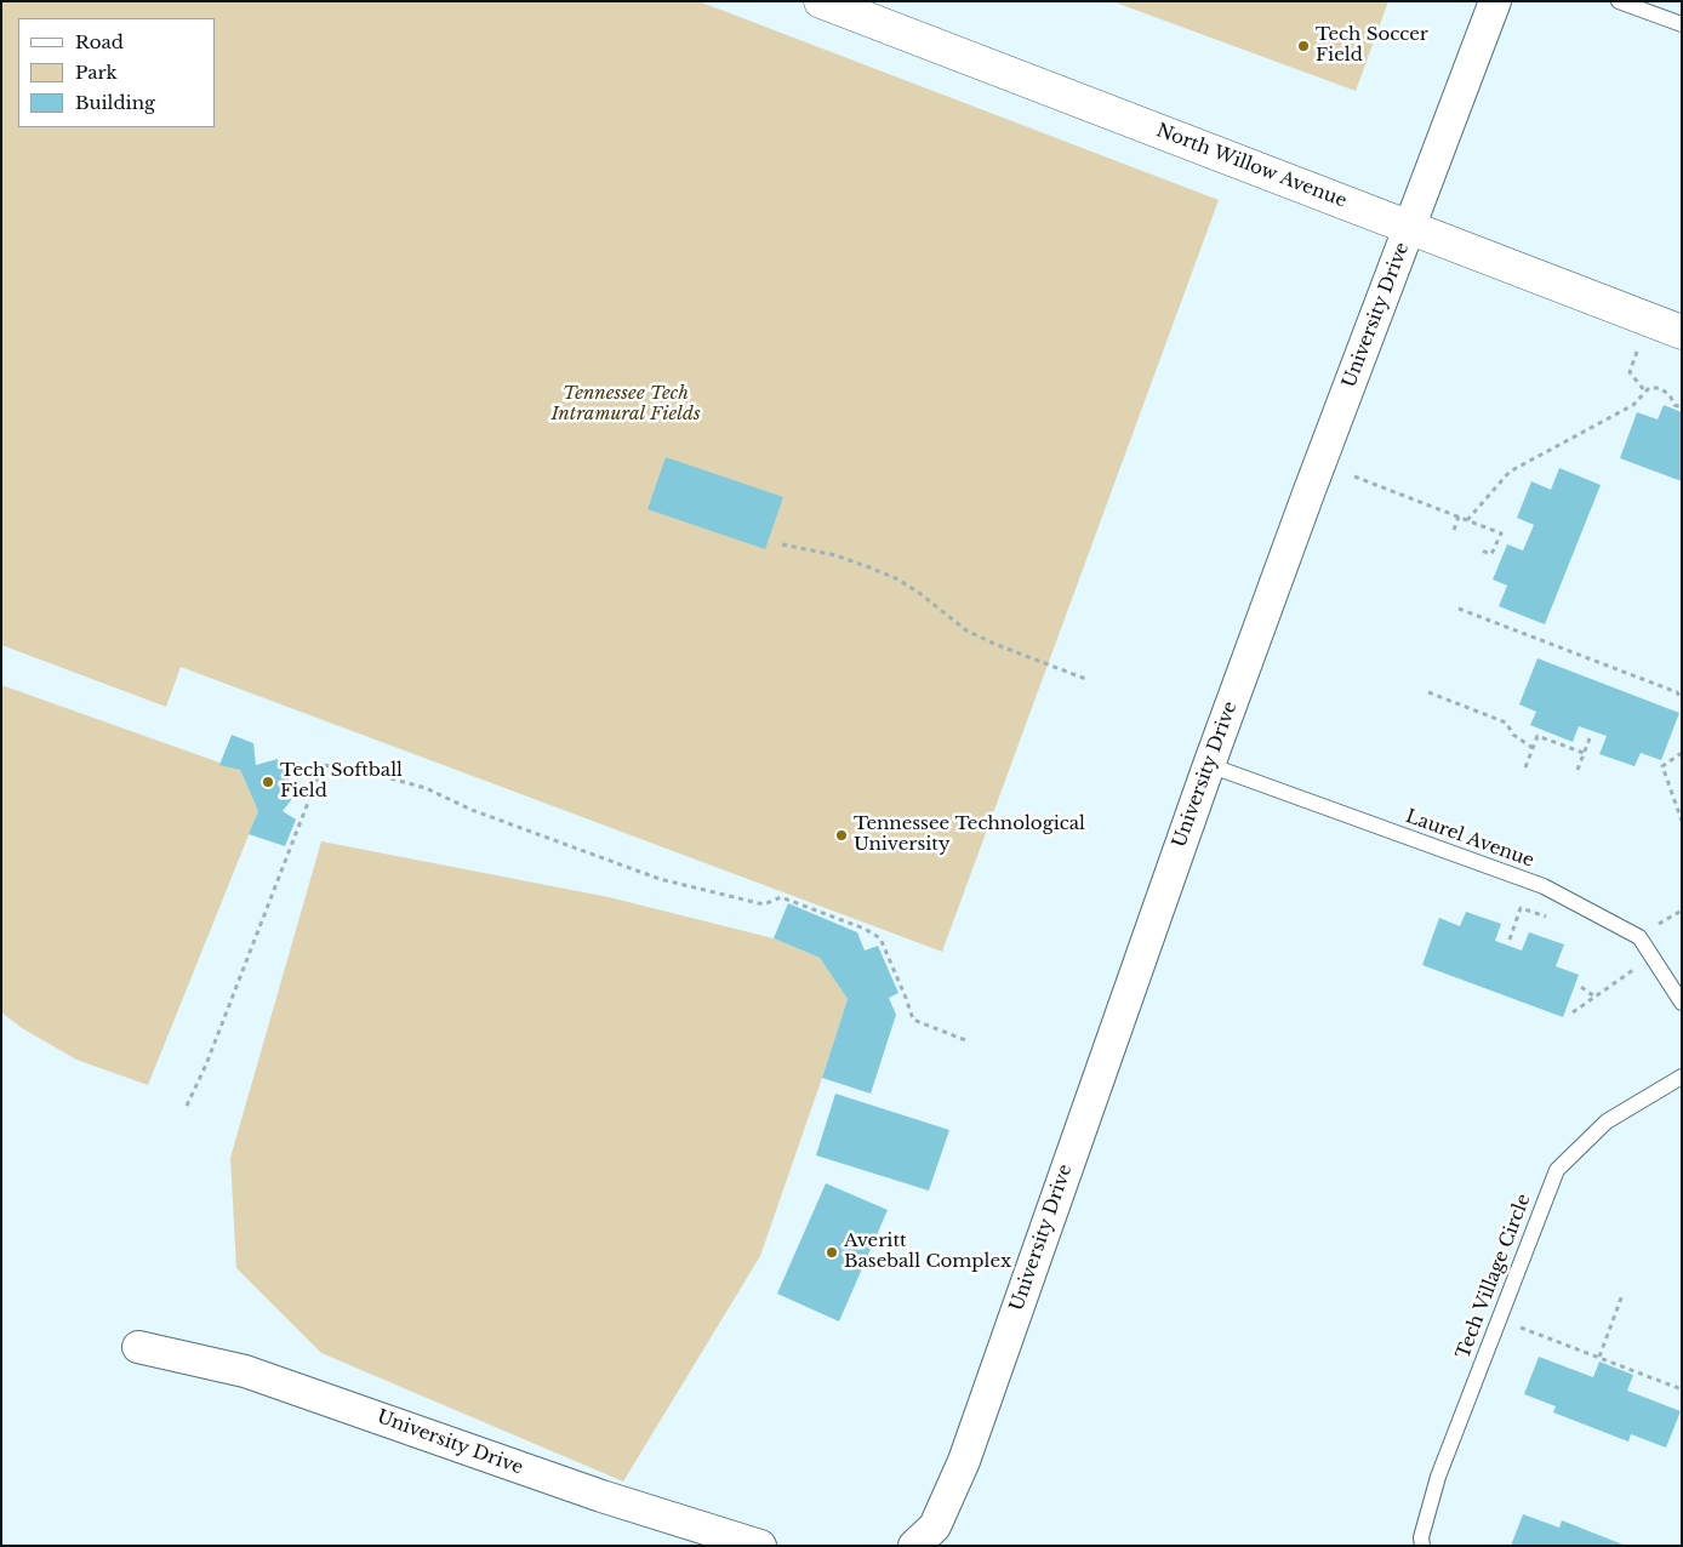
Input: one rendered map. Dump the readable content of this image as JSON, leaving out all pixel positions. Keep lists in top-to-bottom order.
{
  "streets": {
    "main road": ["North Willow Avenue"],
    "street": ["University Drive"],
    "lane": ["Laurel Avenue", "Tech Village Circle"]
  },
  "crossings": [
    ["North Willow Avenue", "University Drive"],
    ["University Drive", "Laurel Avenue"]
  ],
  "parks": ["Tennessee Tech Intramural Fields"],
  "places": [
    "Tech Soccer Field",
    "Tech Softball Field",
    "Tennessee Technological University",
    "Averitt Baseball Complex"
  ],
  "legend": ["Road", "Park", "Building"]
}
